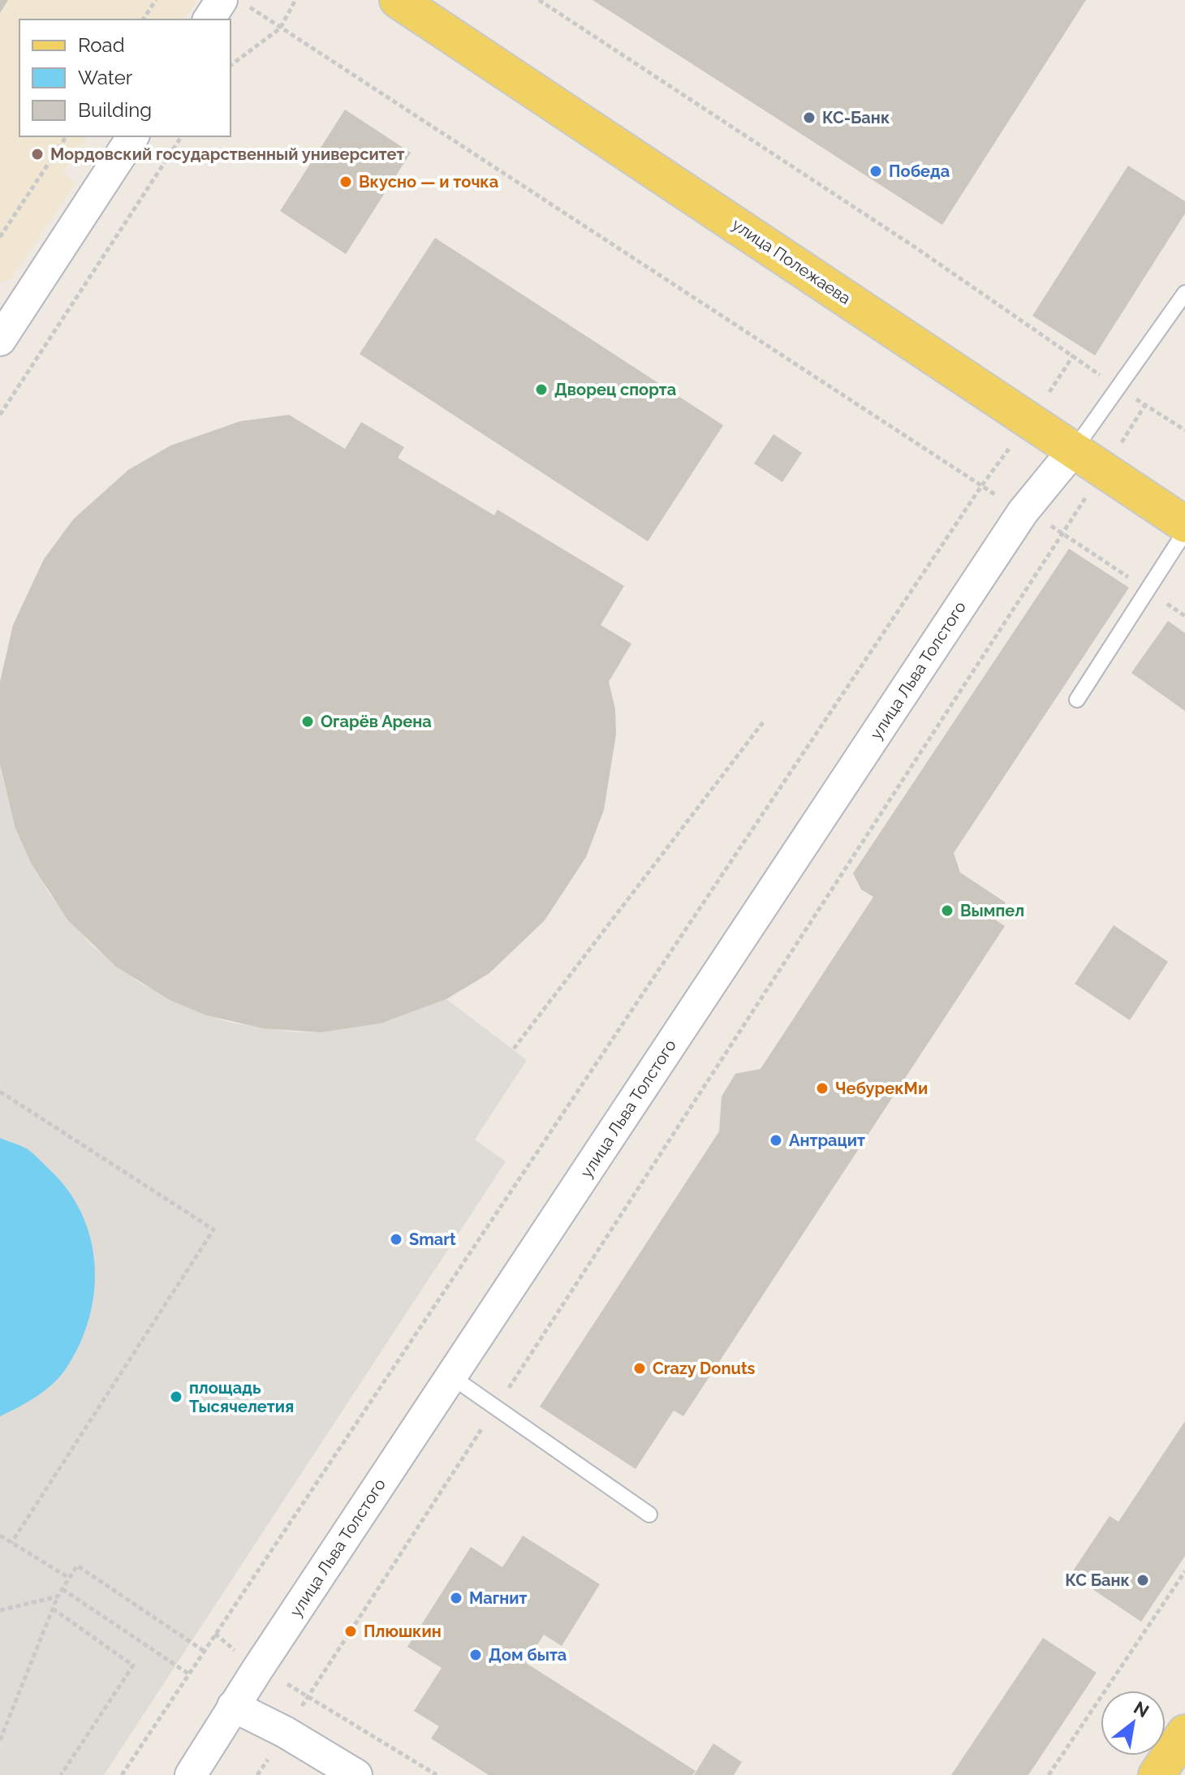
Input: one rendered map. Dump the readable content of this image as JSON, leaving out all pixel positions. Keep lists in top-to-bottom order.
{
  "streets": {
    "main road": ["улица Полежаева"],
    "street": ["улица Льва Толстого"]
  },
  "crossings": [
    ["улица Полежаева", "улица Льва Толстого"]
  ],
  "places": [
    "КС-Банк",
    "Мордовский государственный университет",
    "Победа",
    "Вкусно — и точка",
    "Дворец cпорта",
    "Огарёв Арена",
    "Вымпел",
    "ЧебурекМи",
    "Антрацит",
    "Smart",
    "Crazy Donuts",
    "площадь Тысячелетия",
    "КС Банк",
    "Магнит",
    "Плюшкин",
    "Дом быта"
  ],
  "legend": ["Road", "Water", "Building"],
  "north": "top right"
}
